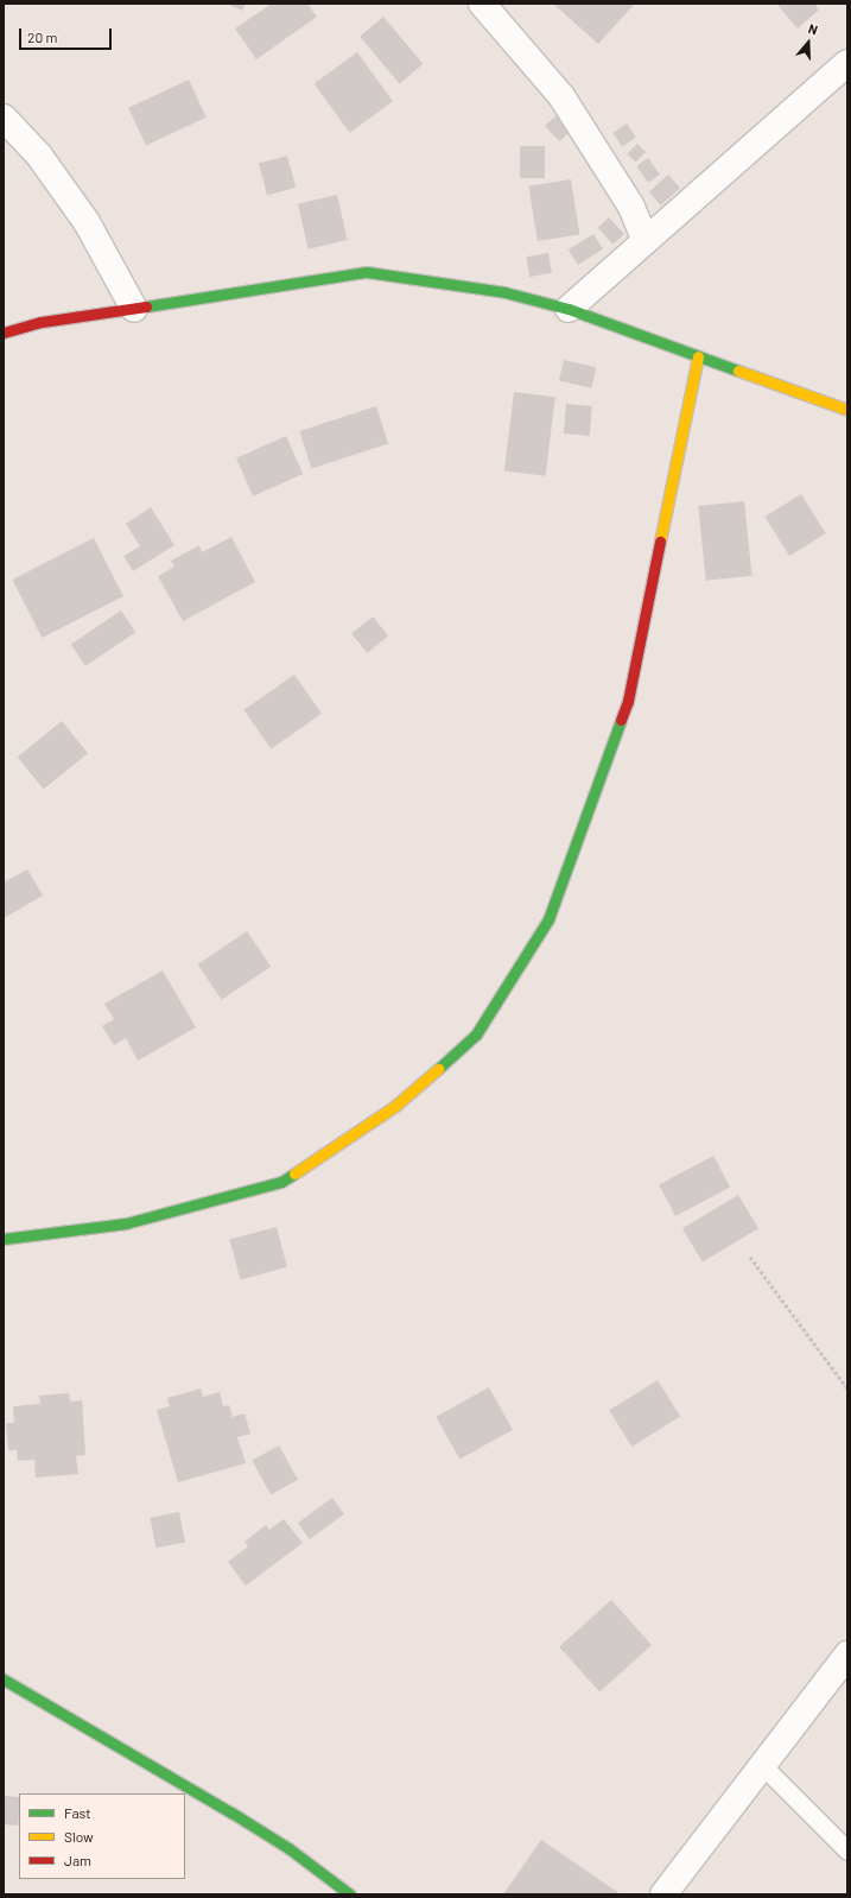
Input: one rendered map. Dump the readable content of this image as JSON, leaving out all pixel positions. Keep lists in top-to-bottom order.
{
  "legend": ["Fast", "Slow", "Jam"],
  "scale_bar": "20 m",
  "north": "top"
}
